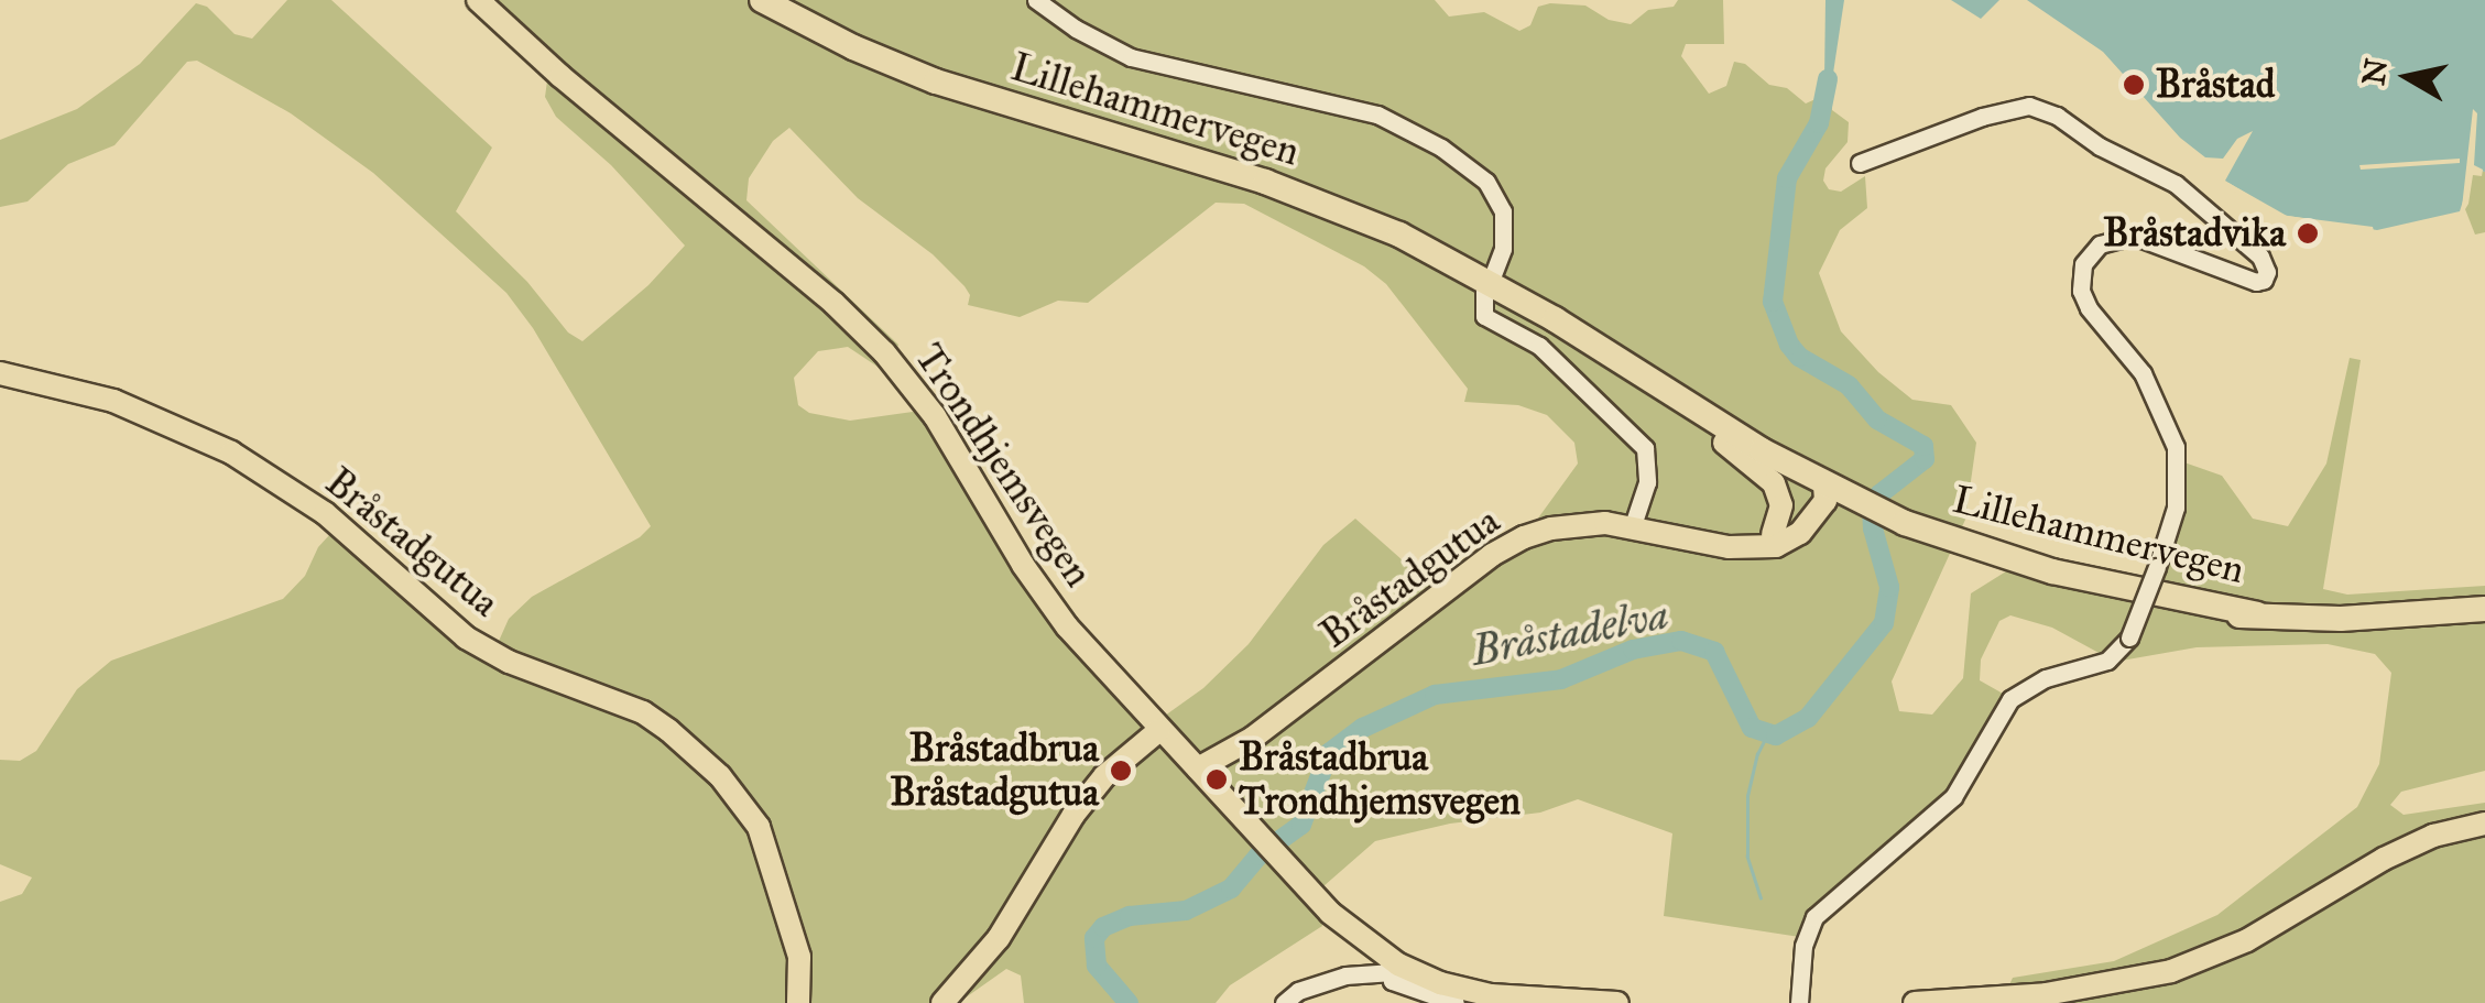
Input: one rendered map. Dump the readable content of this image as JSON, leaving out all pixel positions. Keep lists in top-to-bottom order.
{
  "streets": {
    "highway": ["Lillehammervegen"],
    "main road": ["Trondhjemsvegen", "Bråstadgutua"]
  },
  "crossings": [
    ["Trondhjemsvegen", "Bråstadgutua"]
  ],
  "water": ["Bråstadelva"],
  "places": [
    "Bråstad",
    "Bråstadvika",
    "Bråstadbrua Bråstadgutua",
    "Bråstadbrua Trondhjemsvegen"
  ],
  "north": "left"
}
